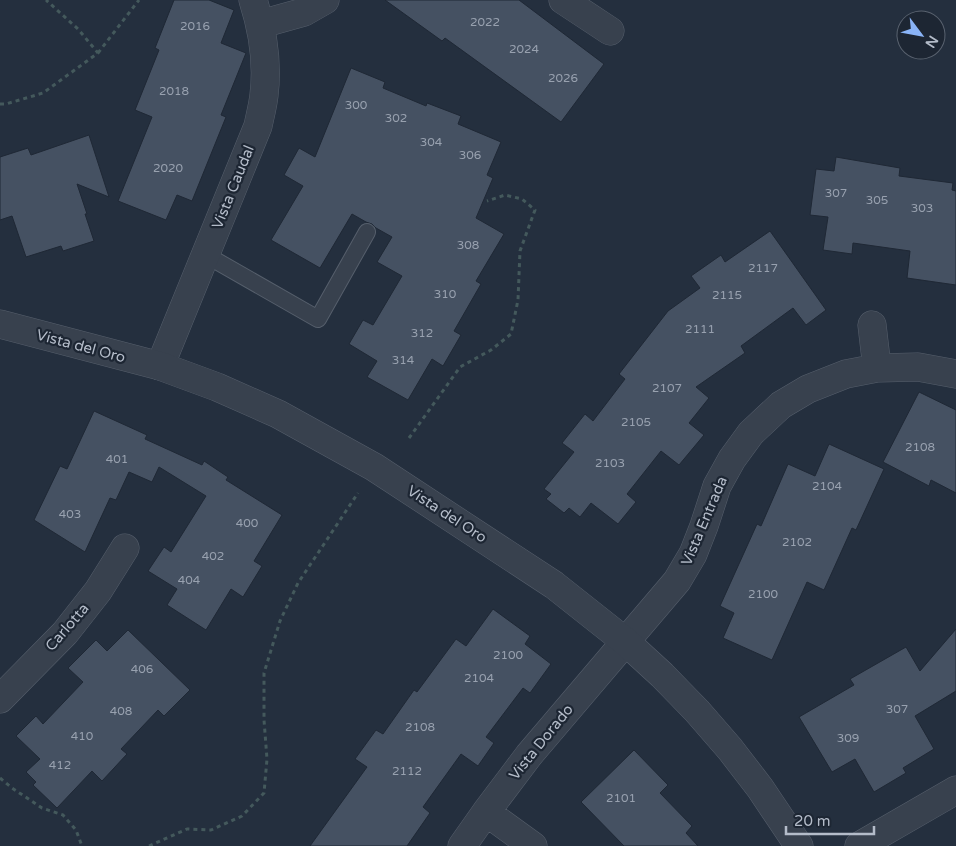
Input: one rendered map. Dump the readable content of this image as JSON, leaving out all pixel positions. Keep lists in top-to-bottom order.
{
  "streets": {
    "street": [
      "Vista Caudal",
      "Vista del Oro",
      "Vista Entrada",
      "Carlotta",
      "Vista Dorado"
    ]
  },
  "crossings": [
    ["Vista Caudal", "Vista del Oro"],
    ["Vista del Oro", "Vista Entrada"],
    ["Vista del Oro", "Vista Dorado"],
    ["Vista Entrada", "Vista Dorado"]
  ],
  "house_numbers": [
    "2022",
    "2016",
    "2024",
    "2026",
    "2018",
    "300",
    "302",
    "304",
    "306",
    "2020",
    "307",
    "305",
    "303",
    "308",
    "2117",
    "310",
    "2115",
    "2111",
    "312",
    "314",
    "2107",
    "2105",
    "2108",
    "401",
    "2103",
    "2104",
    "403",
    "400",
    "2102",
    "402",
    "404",
    "2100",
    "2100",
    "406",
    "2104",
    "307",
    "408",
    "2108",
    "410",
    "309",
    "412",
    "2112",
    "2101"
  ],
  "scale_bar": "20 m",
  "north": "bottom right"
}
